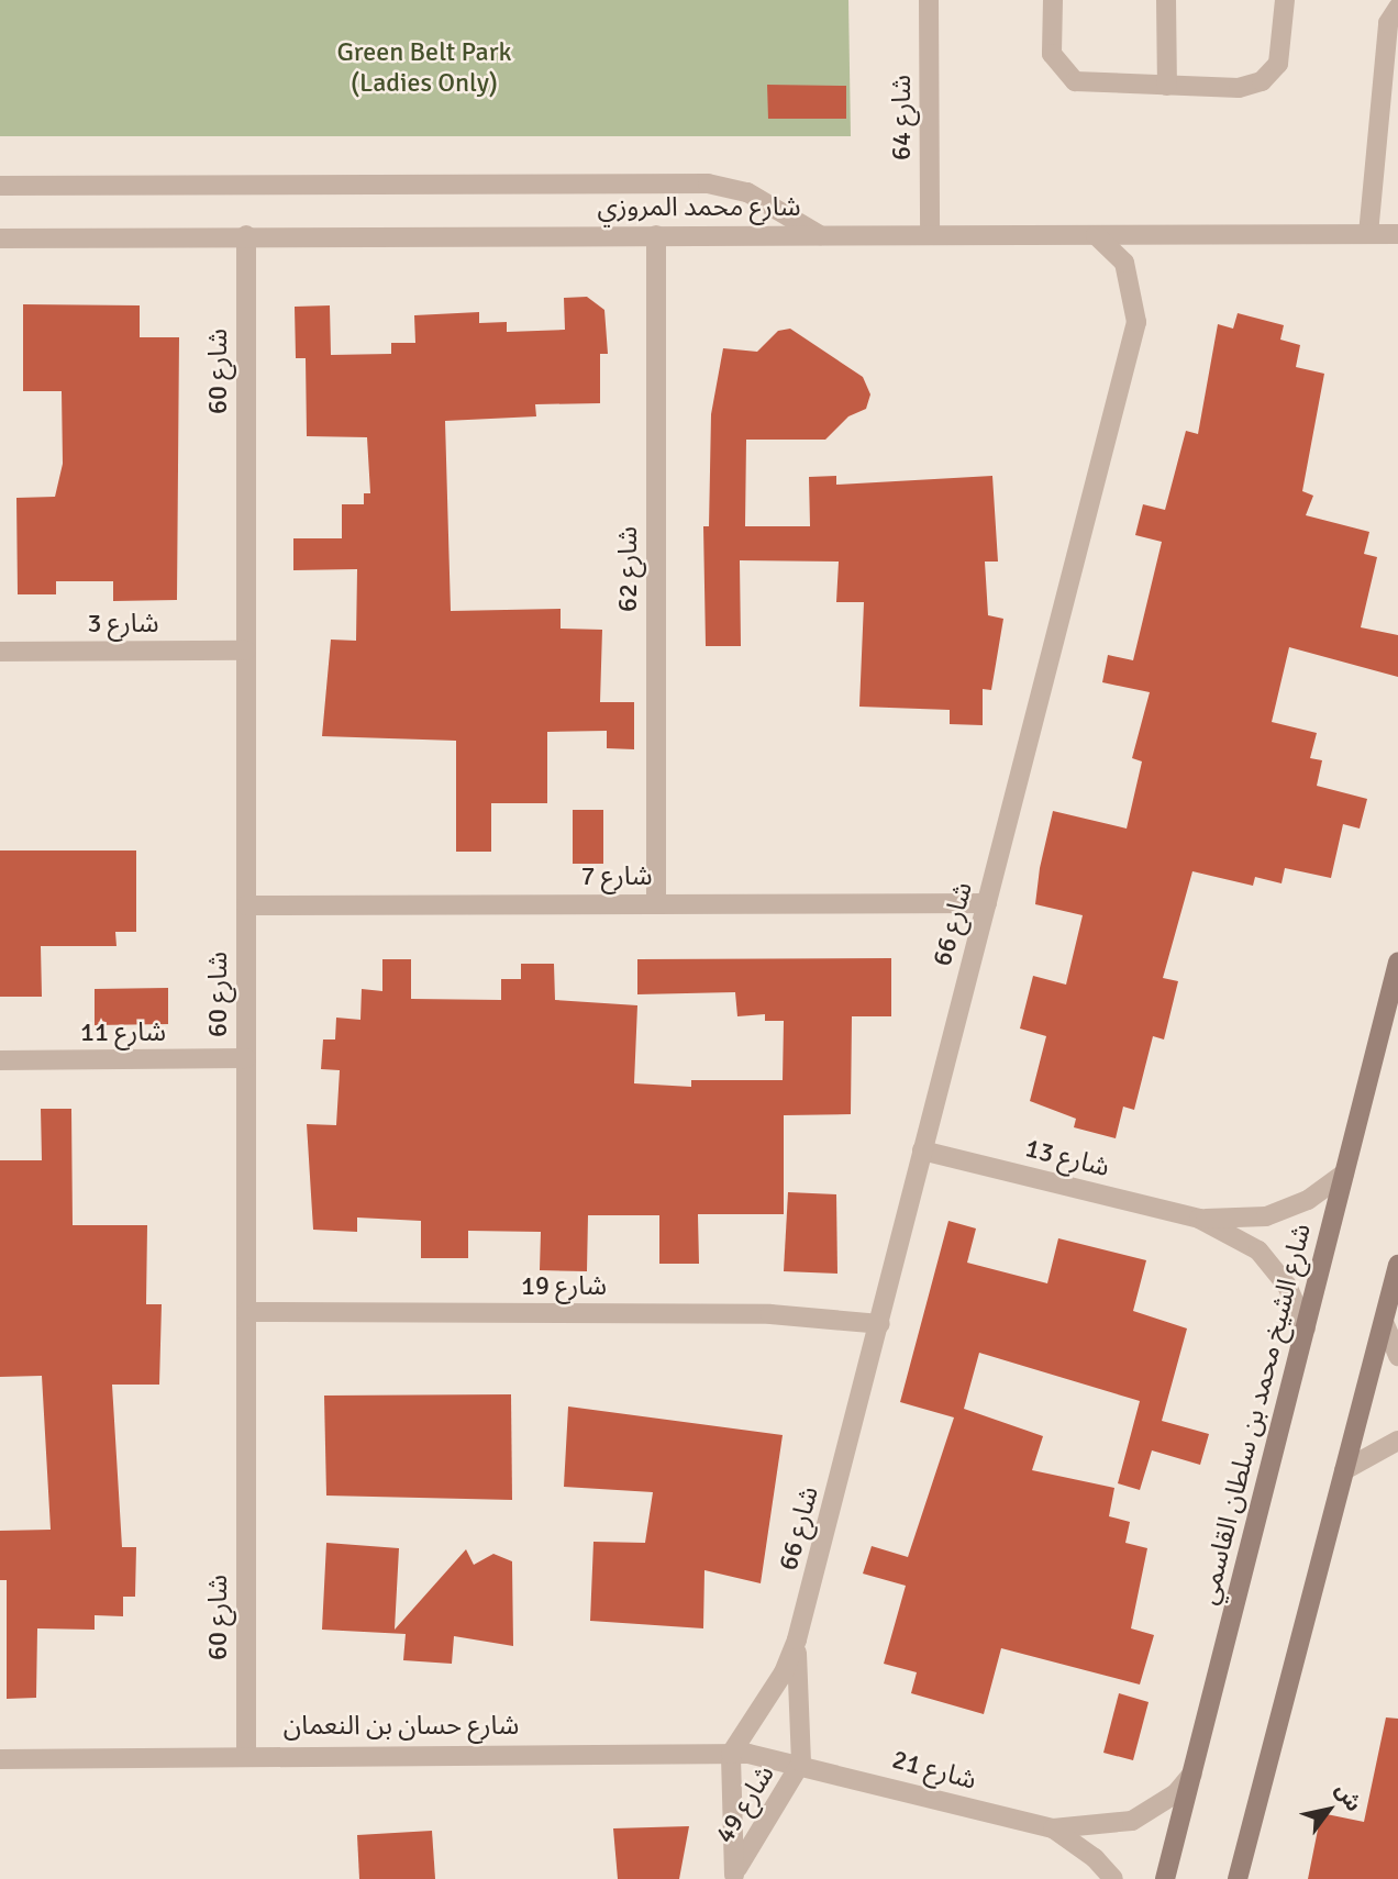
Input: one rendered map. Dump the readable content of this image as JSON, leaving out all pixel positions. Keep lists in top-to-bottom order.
{
  "streets": {
    "main road": ["شارع الشيخ محمد بن سلطان القاسمي"],
    "street": [
      "شارع 64",
      "شارع محمد المروزي",
      "شارع 60",
      "شارع 62",
      "شارع 3",
      "شارع 7",
      "شارع 66",
      "شارع 11",
      "شارع 13",
      "شارع 19",
      "شارع حسان بن النعمان",
      "شارع 21",
      "شارع 49"
    ]
  },
  "crossings": [
    ["شارع 64", "شارع محمد المروزي"],
    ["شارع محمد المروزي", "شارع 60"],
    ["شارع محمد المروزي", "شارع 62"],
    ["شارع محمد المروزي", "شارع 66"],
    ["شارع 60", "شارع 3"],
    ["شارع 60", "شارع 7"],
    ["شارع 60", "شارع 11"],
    ["شارع 60", "شارع 19"],
    ["شارع 60", "شارع حسان بن النعمان"],
    ["شارع 62", "شارع 7"],
    ["شارع 7", "شارع 66"],
    ["شارع 66", "شارع 13"],
    ["شارع 66", "شارع 19"],
    ["شارع 66", "شارع حسان بن النعمان"],
    ["شارع 66", "شارع 21"],
    ["شارع 66", "شارع 49"],
    ["شارع 13", "شارع الشيخ محمد بن سلطان القاسمي"],
    ["شارع الشيخ محمد بن سلطان القاسمي", "شارع 21"],
    ["شارع حسان بن النعمان", "شارع 21"],
    ["شارع حسان بن النعمان", "شارع 49"],
    ["شارع 21", "شارع 49"]
  ],
  "parks": ["Green Belt Park (Ladies Only)"],
  "north": "top right"
}
